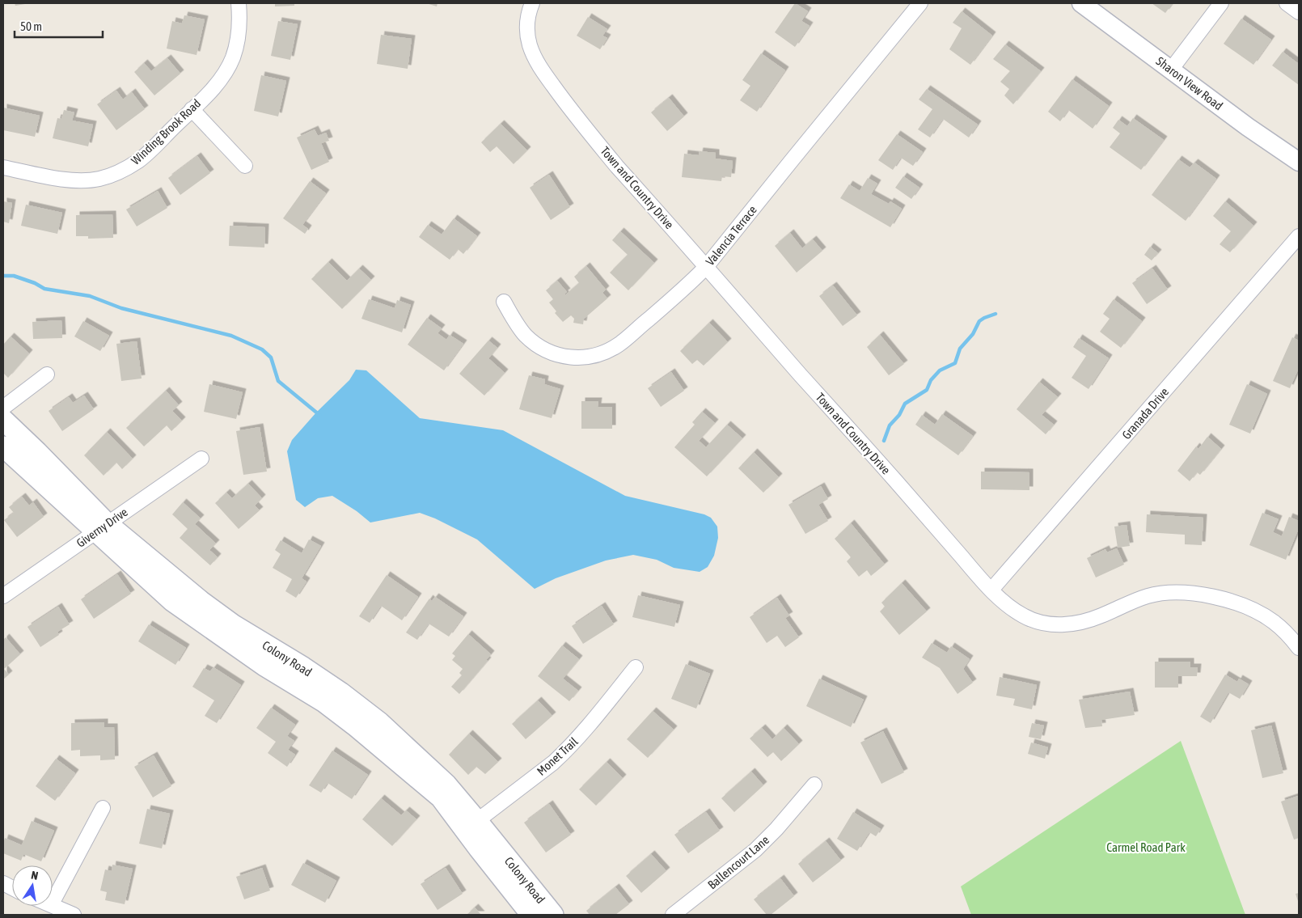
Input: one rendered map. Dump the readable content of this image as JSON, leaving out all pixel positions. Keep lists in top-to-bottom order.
{
  "streets": {
    "main road": ["Colony Road"],
    "street": [
      "Sharon View Road",
      "Winding Brook Road",
      "Town and Country Drive",
      "Valencia Terrace",
      "Granada Drive",
      "Giverny Drive",
      "Monet Trail",
      "Ballencourt Lane"
    ]
  },
  "crossings": [
    ["Town and Country Drive", "Valencia Terrace"],
    ["Town and Country Drive", "Granada Drive"],
    ["Giverny Drive", "Colony Road"],
    ["Colony Road", "Monet Trail"]
  ],
  "parks": ["Carmel Road Park"],
  "scale_bar": "50 m",
  "north": "top"
}
